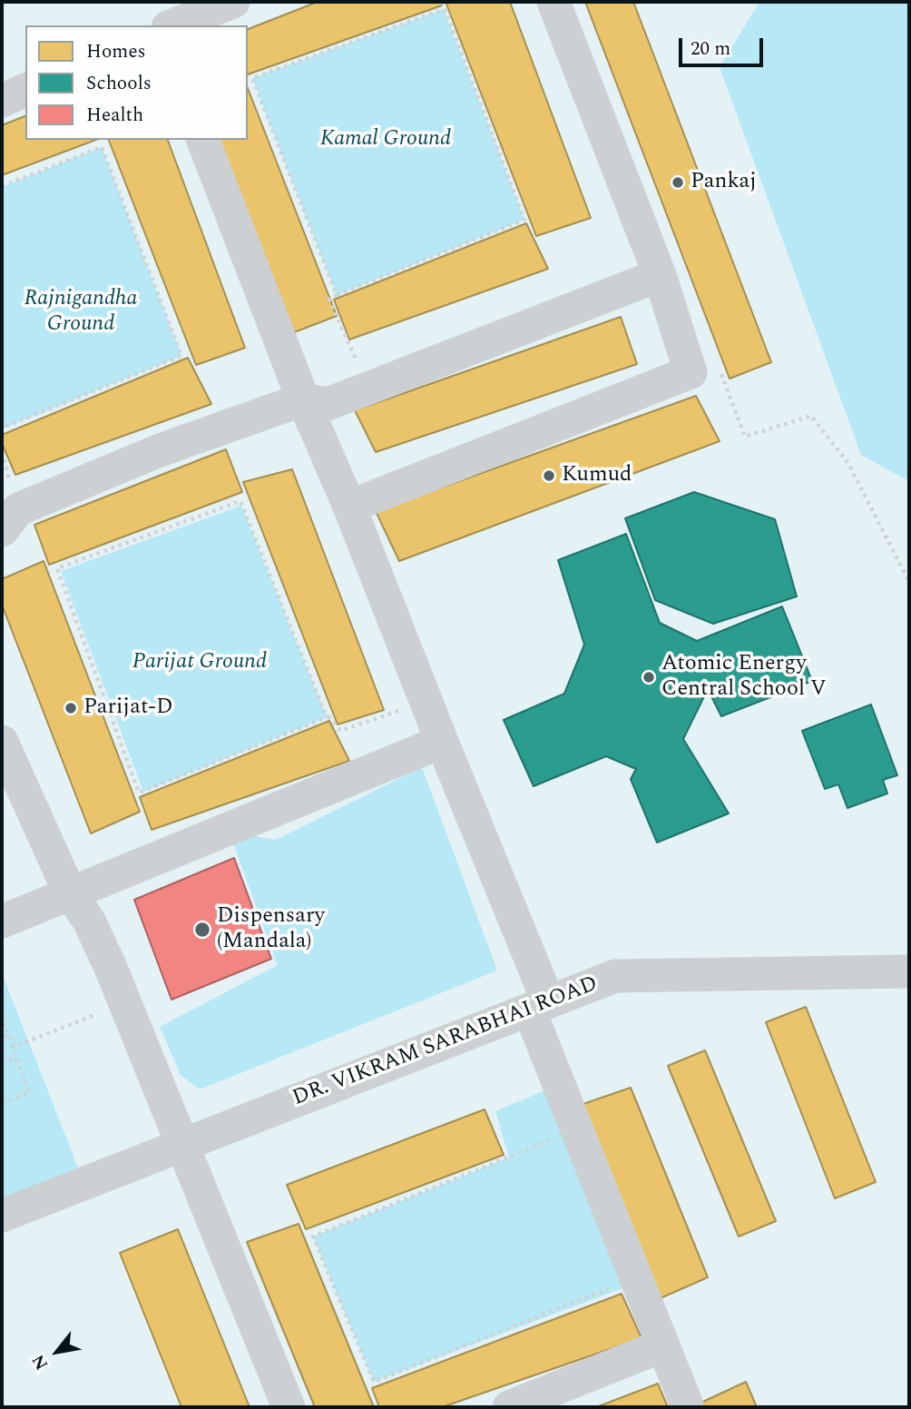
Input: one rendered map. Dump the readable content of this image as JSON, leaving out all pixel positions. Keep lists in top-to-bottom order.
{
  "streets": {
    "street": ["DR. VIKRAM SARABHAI ROAD"]
  },
  "parks": ["Kamal Ground", "Rajnigandha Ground", "Parijat Ground"],
  "places": [
    "Pankaj",
    "Kumud",
    "Atomic Energy Central School V",
    "Parijat-D",
    "Dispensary (Mandala)"
  ],
  "legend": ["Homes", "Schools", "Health"],
  "scale_bar": "20 m",
  "north": "bottom left"
}
